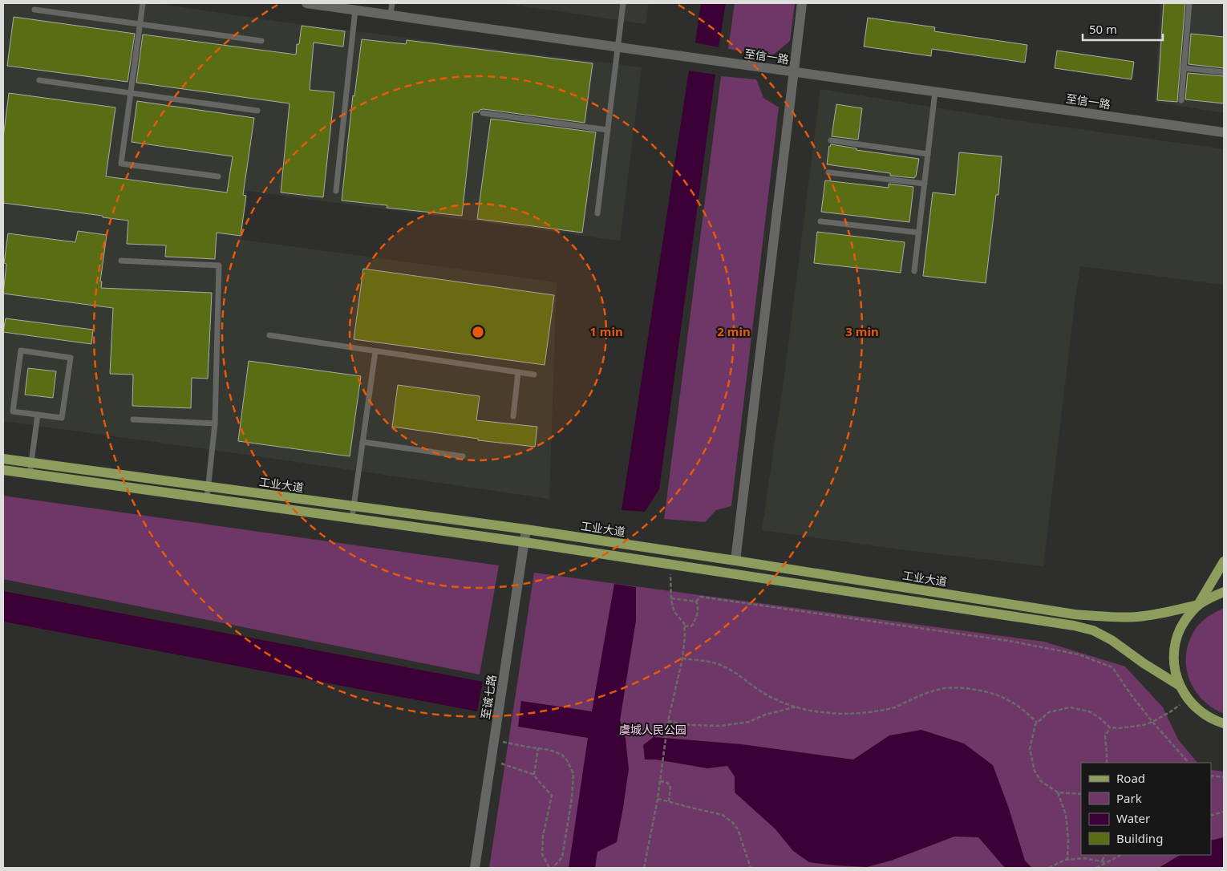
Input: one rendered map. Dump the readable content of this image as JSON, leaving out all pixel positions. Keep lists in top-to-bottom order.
{
  "streets": {
    "main road": ["工业大道"],
    "street": ["至信一路", "至诚七路"]
  },
  "crossings": [
    ["工业大道", "至诚七路"]
  ],
  "parks": ["虞城人民公园"],
  "legend": [
    "Road",
    "Park",
    "Water",
    "Building"
  ],
  "scale_bar": "50 m",
  "rings": ["1 min", "2 min", "3 min"]
}
